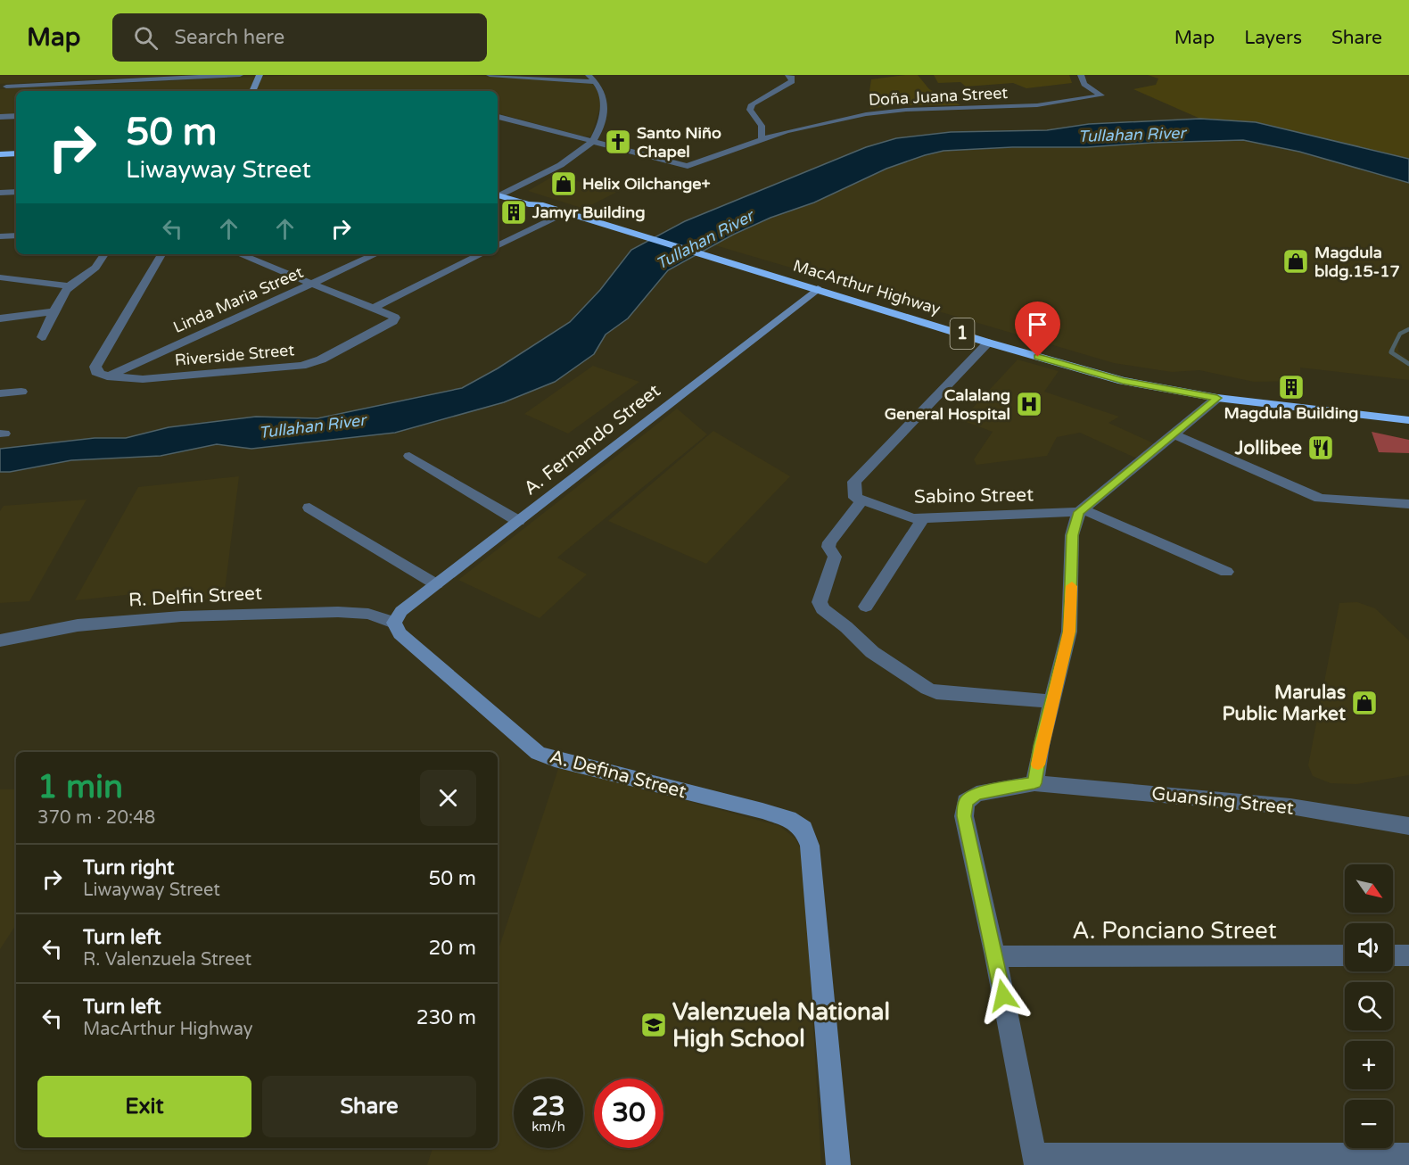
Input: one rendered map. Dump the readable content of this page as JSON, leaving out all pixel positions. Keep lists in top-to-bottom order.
{
  "streets": {
    "highway": ["MacArthur Highway", "1"],
    "street": [
      "Doña Juana Street",
      "Linda Maria Street",
      "Riverside Street",
      "A. Fernando Street",
      "Sabino Street",
      "R. Delfin Street",
      "A. Defina Street",
      "Guansing Street",
      "A. Ponciano Street"
    ]
  },
  "crossings": [
    ["MacArthur Highway", "A. Fernando Street"],
    ["Linda Maria Street", "Riverside Street"],
    ["A. Fernando Street", "R. Delfin Street"],
    ["A. Fernando Street", "A. Defina Street"],
    ["R. Delfin Street", "A. Defina Street"],
    ["Guansing Street", "A. Ponciano Street"]
  ],
  "water": ["Tullahan River"],
  "places": {
    "church": ["Santo Niño Chapel"],
    "shop": ["Helix Oilchange+", "Magdula bldg.15-17", "Marulas Public Market"],
    "building": ["Jamyr Building", "Magdula Building"],
    "hospital": ["Calalang General Hospital"],
    "restaurant": ["Jollibee"],
    "school or university": ["Valenzuela National High School"]
  },
  "north": "bottom right",
  "page": {
    "header": "Map",
    "search": "Search here",
    "nav": ["Map", "Layers", "Share"],
    "turn": ["50 m", "Liwayway Street"],
    "heading": ["1 min", "370 m · 20:48"],
    "list": [
      {
        "name": "Turn right",
        "note": "Liwayway Street",
        "value": "50 m"
      },
      {
        "name": "Turn left",
        "note": "R. Valenzuela Street",
        "value": "20 m"
      },
      {
        "name": "Turn left",
        "note": "MacArthur Highway",
        "value": "230 m"
      }
    ],
    "map_buttons": ["+", "−"],
    "buttons": ["Exit", "Share"],
    "speed": "23 km/h",
    "limit": "30"
  }
}
